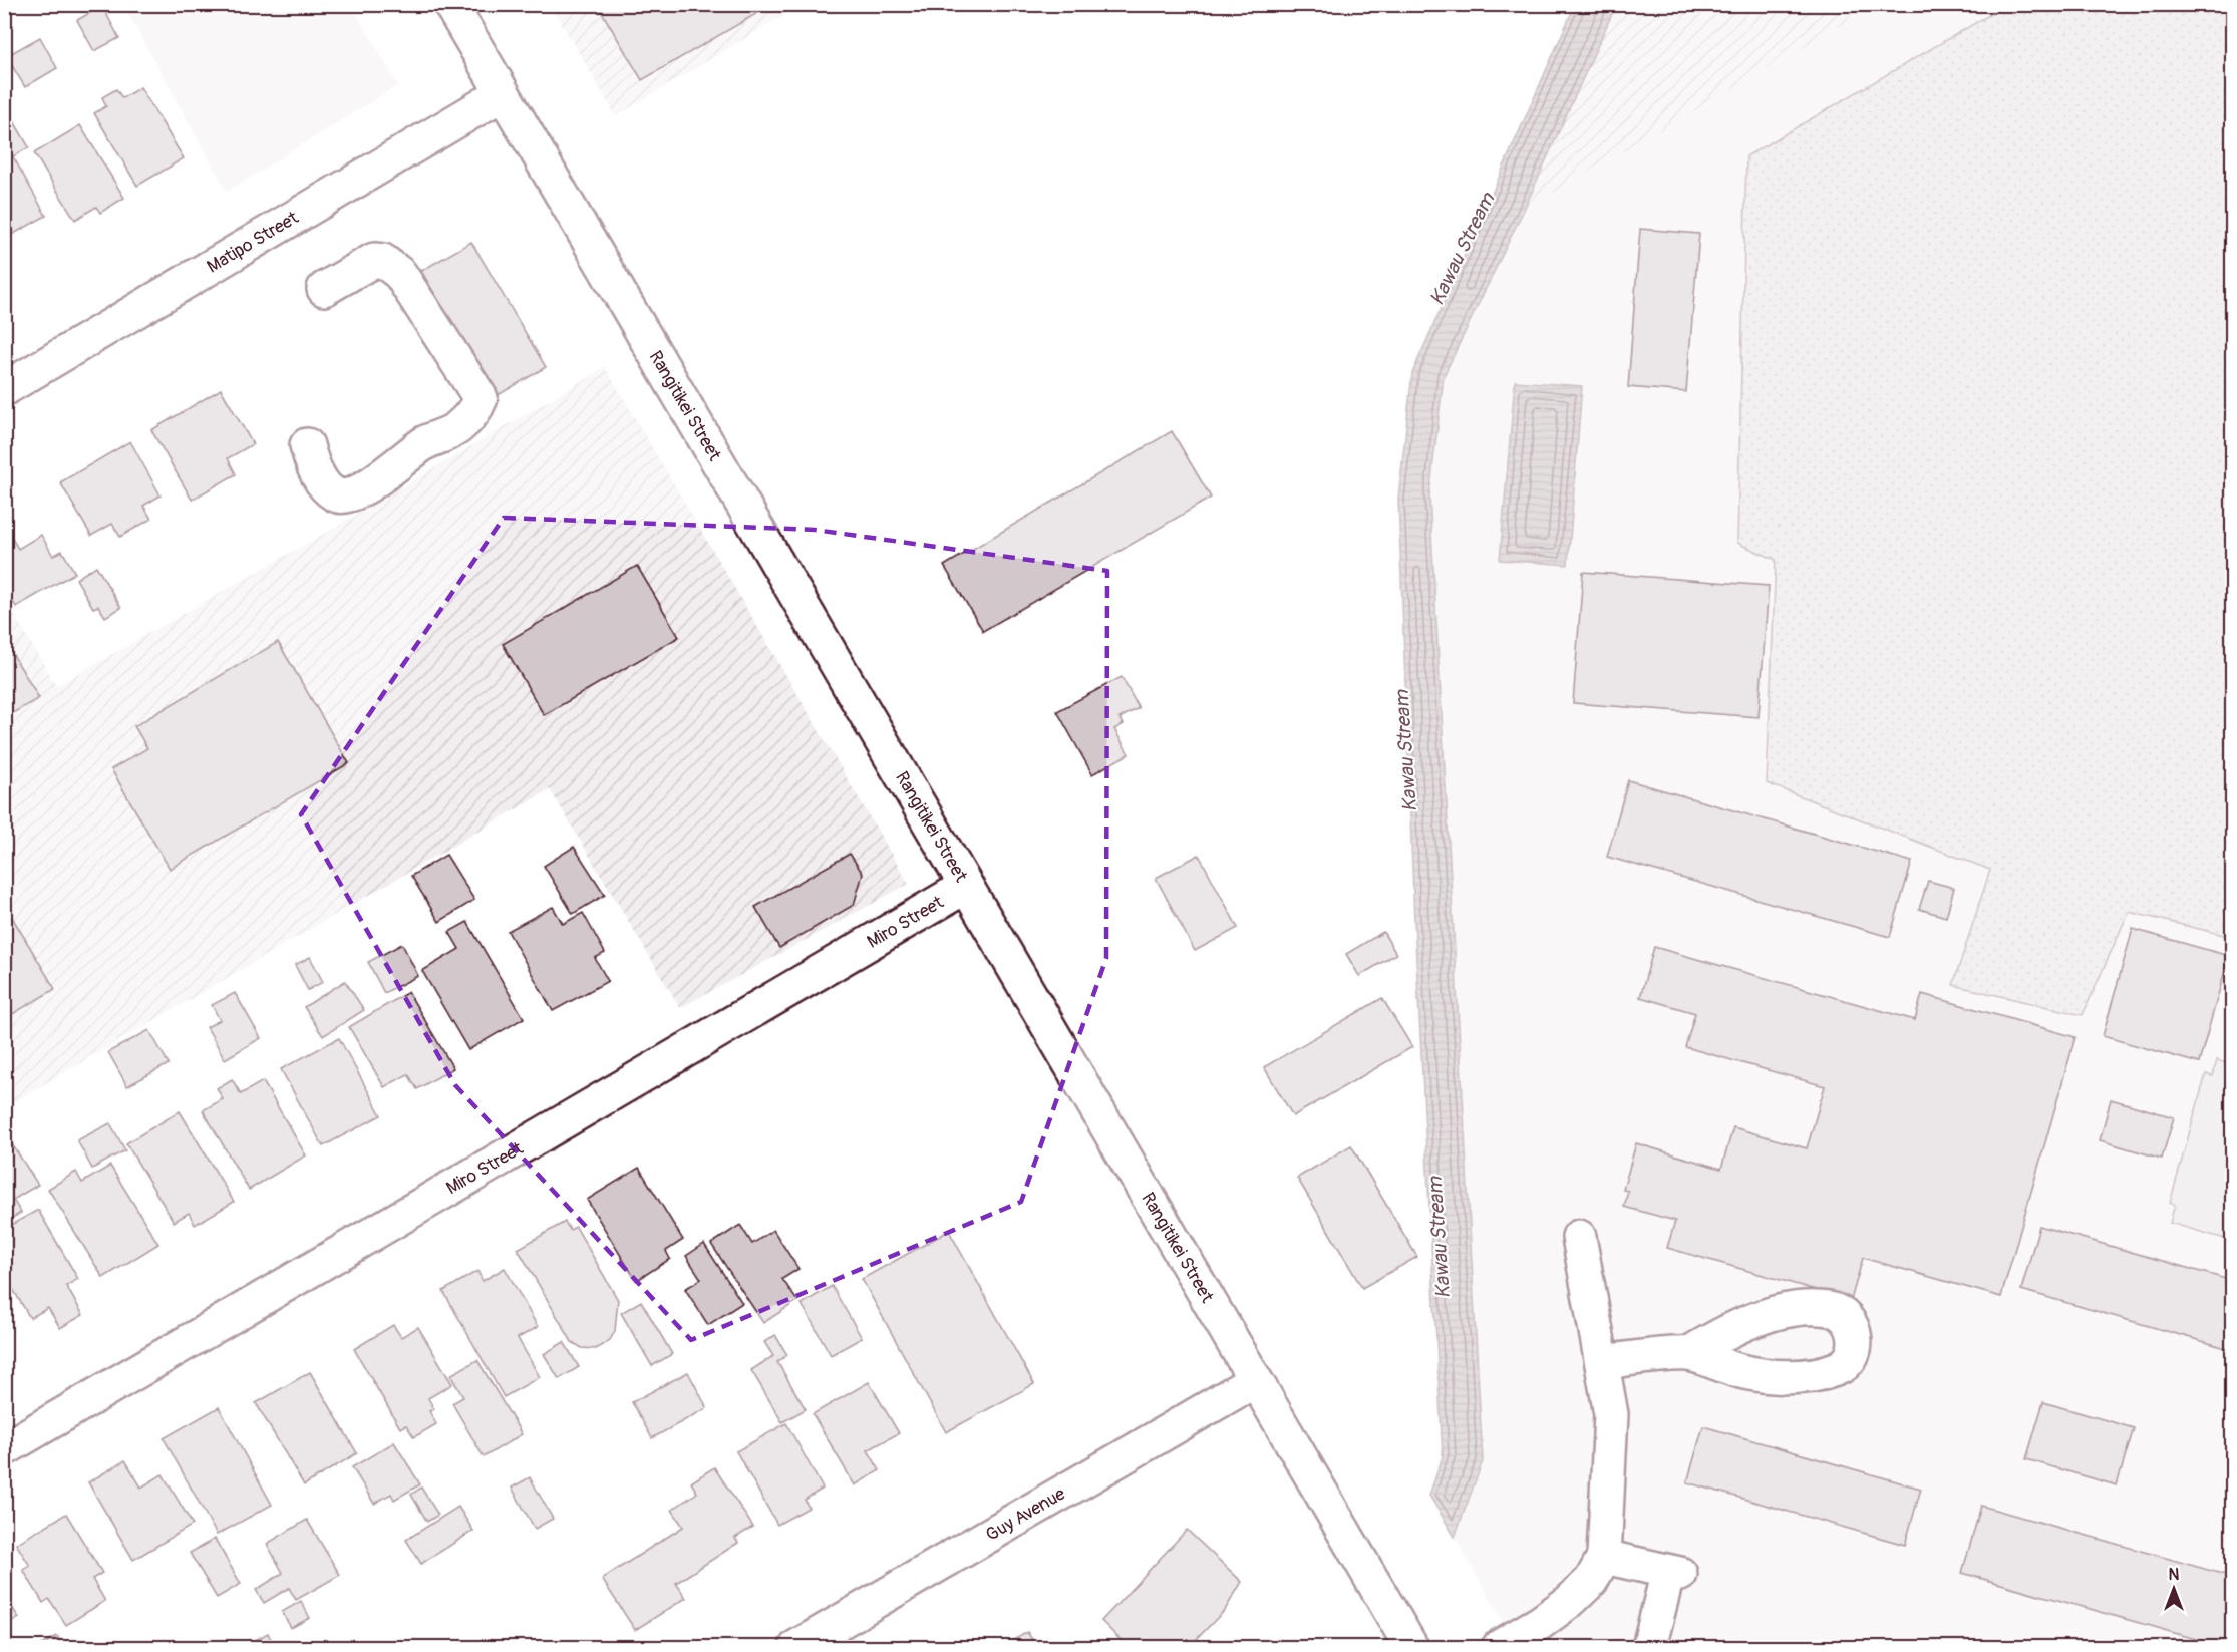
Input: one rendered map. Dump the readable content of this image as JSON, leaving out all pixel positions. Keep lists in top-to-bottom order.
{
  "streets": {
    "main road": [
      "Matipo Street",
      "Rangitikei Street",
      "Miro Street",
      "Guy Avenue"
    ]
  },
  "crossings": [
    ["Matipo Street", "Rangitikei Street"],
    ["Rangitikei Street", "Miro Street"],
    ["Rangitikei Street", "Guy Avenue"]
  ],
  "water": ["Kawau Stream"],
  "north": "top"
}
